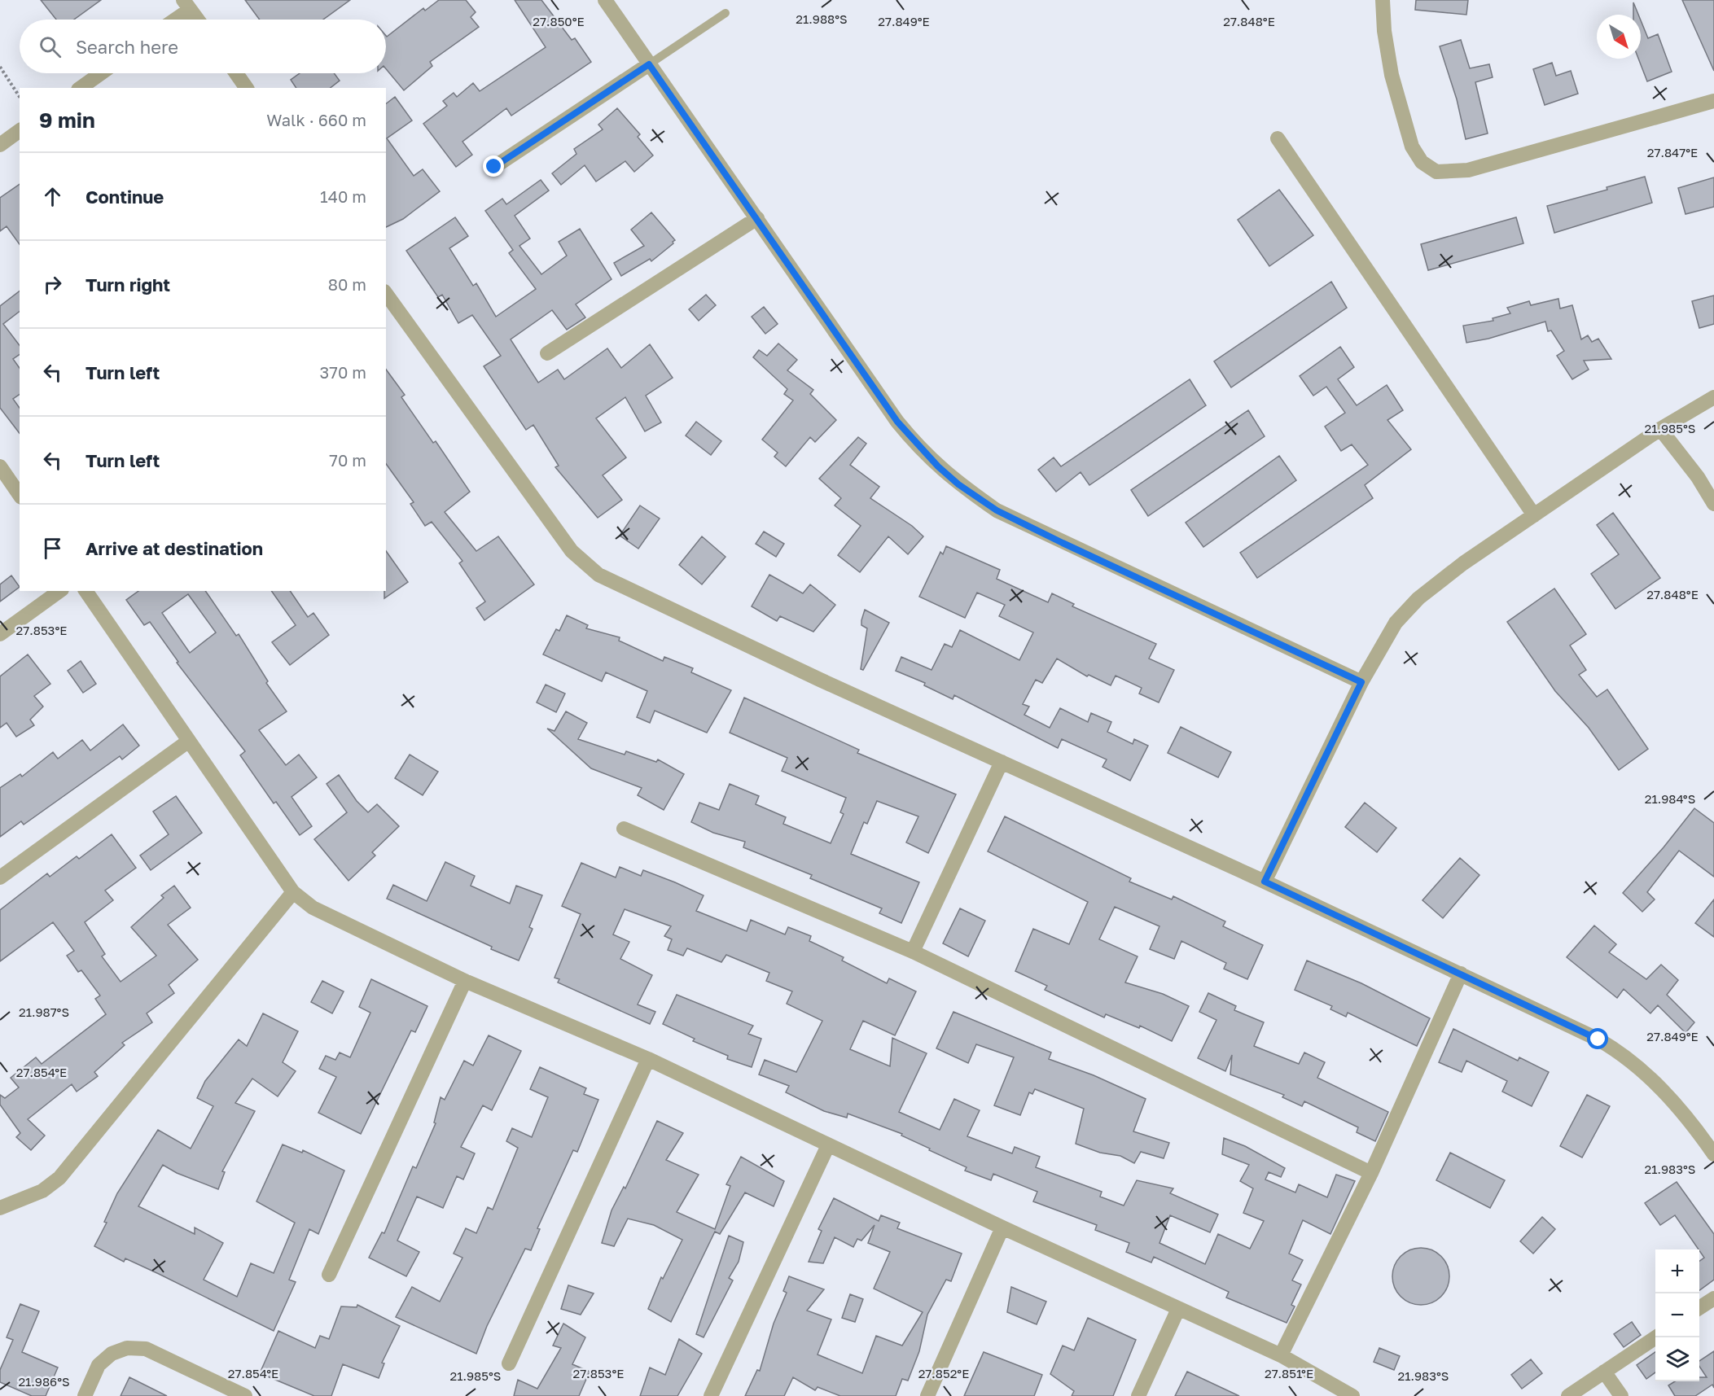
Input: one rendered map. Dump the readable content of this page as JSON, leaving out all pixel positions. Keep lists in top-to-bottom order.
{
  "north": "bottom right",
  "page": {
    "search": "Search here",
    "heading": ["9 min", "Walk · 660 m"],
    "list": [
      ["Continue", "140 m"],
      ["Turn right", "80 m"],
      ["Turn left", "370 m"],
      ["Turn left", "70 m"],
      "Arrive at destination"
    ],
    "map_buttons": ["+", "−"]
  },
  "coordinates": [
    "21.988°S",
    "27.850°E",
    "27.848°E",
    "27.849°E",
    "27.847°E",
    "21.985°S",
    "27.853°E",
    "21.984°S",
    "21.987°S",
    "27.854°E",
    "21.983°S",
    "27.852°E",
    "27.851°E",
    "21.986°S"
  ]
}
